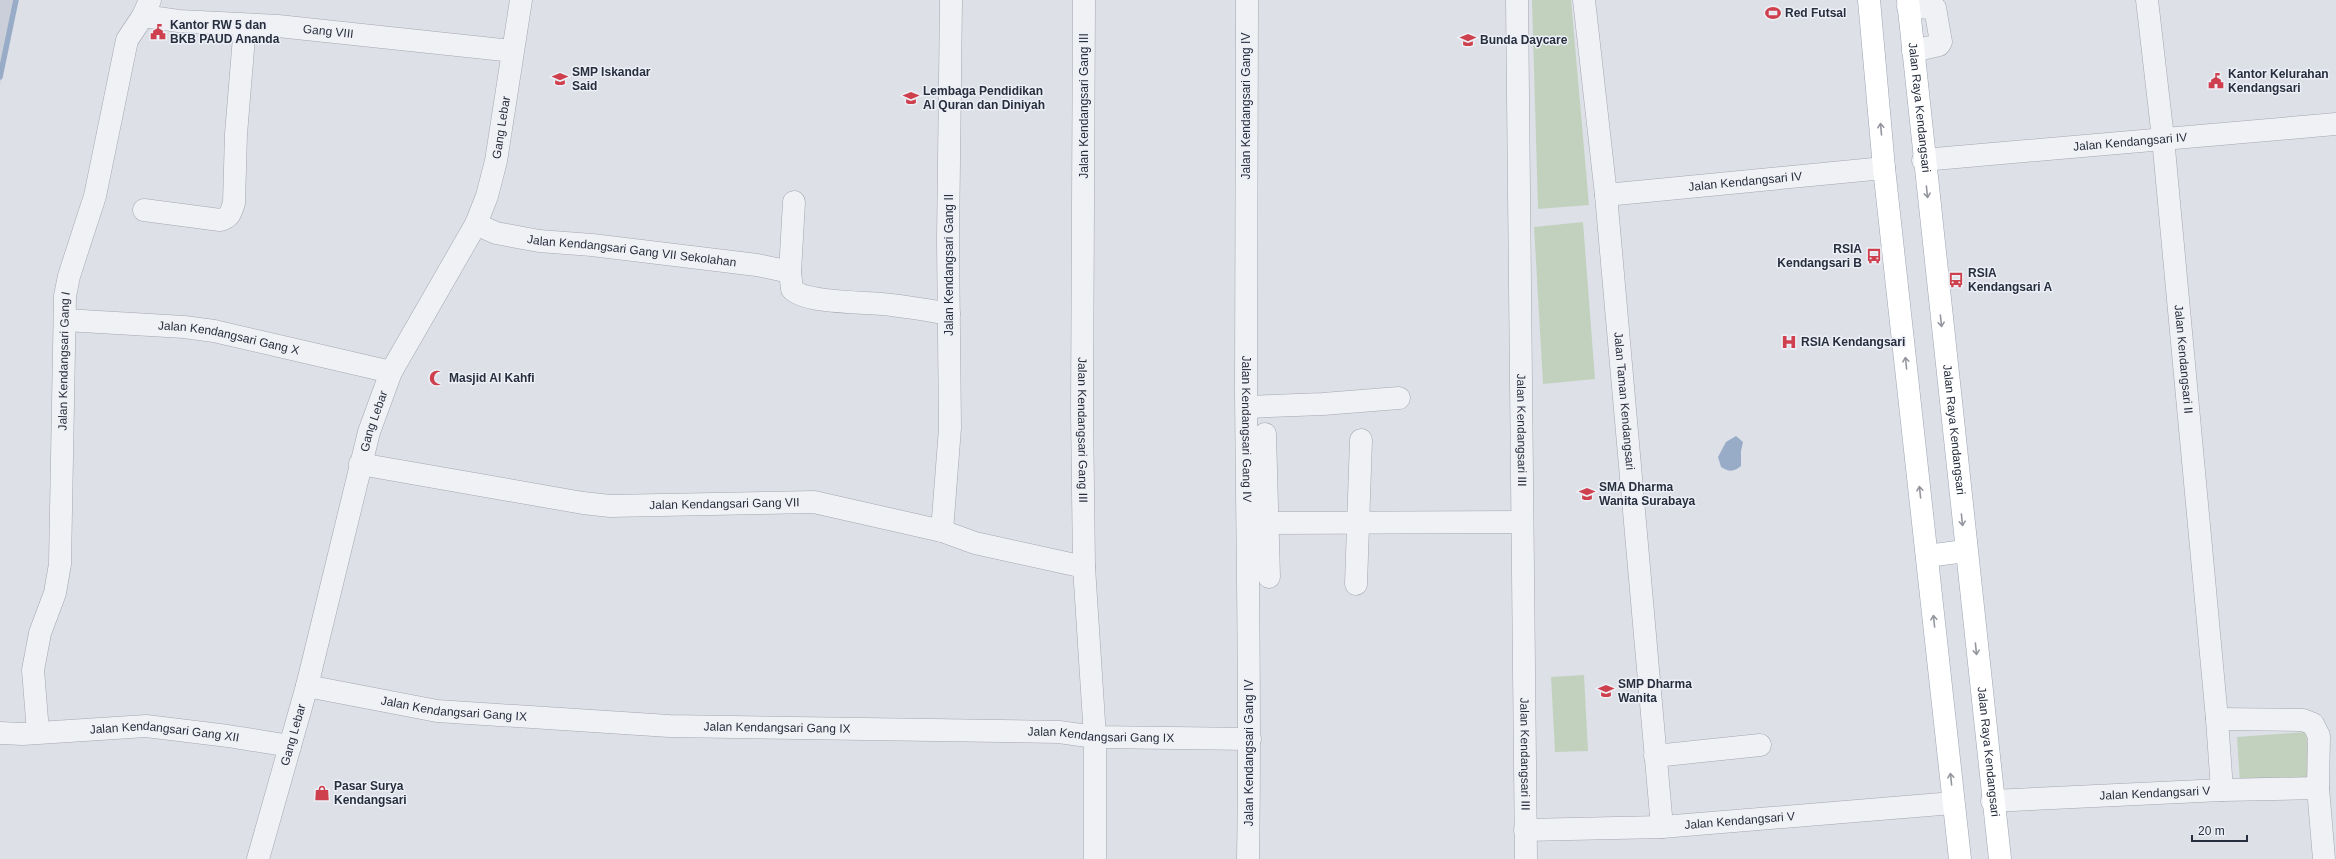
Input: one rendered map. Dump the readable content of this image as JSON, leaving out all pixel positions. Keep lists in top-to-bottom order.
{
  "streets": {
    "main road": ["Jalan Raya Kendangsari"],
    "street": [
      "Gang VIII",
      "Jalan Kendangsari Gang III",
      "Jalan Kendangsari Gang IV",
      "Gang Lebar",
      "Jalan Kendangsari IV",
      "Jalan Kendangsari Gang VII Sekolahan",
      "Jalan Kendangsari Gang II",
      "Jalan Kendangsari Gang X",
      "Jalan Kendangsari II",
      "Jalan Kendangsari Gang I",
      "Jalan Taman Kendangsari",
      "Jalan Kendangsari III",
      "Jalan Kendangsari Gang VII",
      "Jalan Kendangsari Gang IX",
      "Jalan Kendangsari Gang XII",
      "Jalan Kendangsari V"
    ]
  },
  "crossings": [
    ["Gang VIII", "Gang Lebar"],
    ["Gang VIII", "Jalan Kendangsari Gang I"],
    ["Jalan Kendangsari Gang III", "Jalan Kendangsari Gang VII"],
    ["Jalan Kendangsari Gang III", "Jalan Kendangsari Gang IX"],
    ["Jalan Kendangsari Gang IV", "Jalan Kendangsari Gang IX"],
    ["Jalan Raya Kendangsari", "Jalan Kendangsari IV"],
    ["Jalan Raya Kendangsari", "Jalan Kendangsari V"],
    ["Gang Lebar", "Jalan Kendangsari Gang VII Sekolahan"],
    ["Gang Lebar", "Jalan Kendangsari Gang X"],
    ["Gang Lebar", "Jalan Kendangsari Gang VII"],
    ["Gang Lebar", "Jalan Kendangsari Gang IX"],
    ["Gang Lebar", "Jalan Kendangsari Gang XII"],
    ["Jalan Kendangsari IV", "Jalan Kendangsari II"],
    ["Jalan Kendangsari IV", "Jalan Taman Kendangsari"],
    ["Jalan Kendangsari Gang II", "Jalan Kendangsari Gang VII"],
    ["Jalan Kendangsari Gang X", "Jalan Kendangsari Gang I"],
    ["Jalan Kendangsari II", "Jalan Kendangsari V"],
    ["Jalan Kendangsari Gang I", "Jalan Kendangsari Gang XII"],
    ["Jalan Taman Kendangsari", "Jalan Kendangsari V"],
    ["Jalan Kendangsari III", "Jalan Kendangsari V"]
  ],
  "places": {
    "sports": ["Red Futsal"],
    "public building": ["Kantor RW 5 dan BKB PAUD Ananda", "Kantor Kelurahan Kendangsari"],
    "school or university": [
      "Bunda Daycare",
      "SMP Iskandar Said",
      "Lembaga Pendidikan Al Quran dan Diniyah",
      "SMA Dharma Wanita Surabaya",
      "SMP Dharma Wanita"
    ],
    "bus stop": ["RSIA Kendangsari B", "RSIA Kendangsari A"],
    "hospital": ["RSIA Kendangsari"],
    "mosque": ["Masjid Al Kahfi"],
    "shop": ["Pasar Surya Kendangsari"]
  },
  "scale_bar": "20 m"
}
